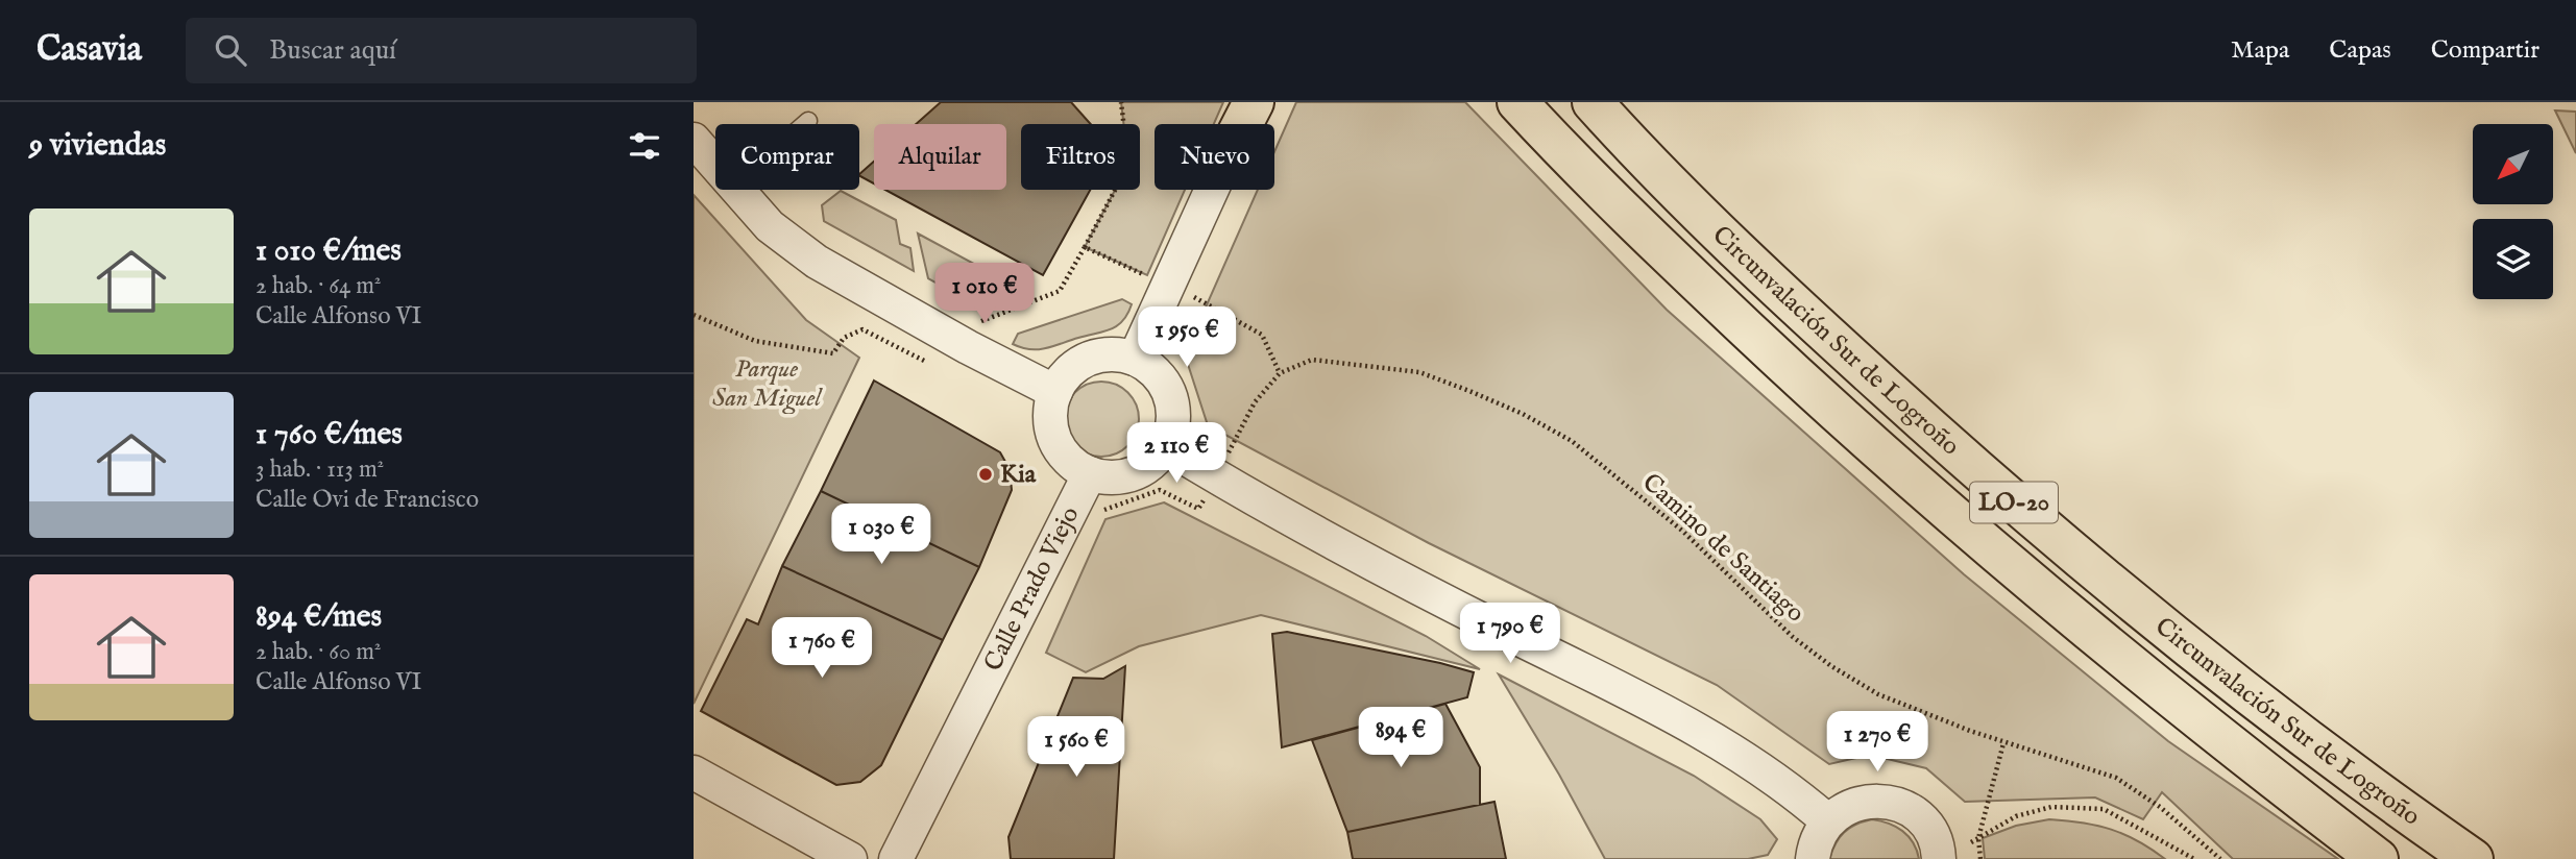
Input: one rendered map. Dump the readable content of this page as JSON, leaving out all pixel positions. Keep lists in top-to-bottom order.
{
  "streets": {
    "highway": ["Circunvalación Sur de Logroño", "LO-20"],
    "street": ["Calle Prado Viejo"],
    "path": ["Camino de Santiago"]
  },
  "parks": ["Parque San Miguel"],
  "places": ["Kia"],
  "north": "bottom left",
  "page": {
    "header": "Casavia",
    "search": "Buscar aquí",
    "nav": ["Mapa", "Capas", "Compartir"],
    "heading": "9 viviendas",
    "chip": [
      "Comprar",
      "Alquilar",
      "Filtros",
      "Nuevo"
    ],
    "list": [
      {
        "name": "1 010 €/mes",
        "note": "2 hab. · 64 m² · Calle Alfonso VI"
      },
      {
        "name": "1 760 €/mes",
        "note": "3 hab. · 113 m² · Calle Ovi de Francisco"
      },
      {
        "name": "894 €/mes",
        "note": "2 hab. · 60 m² · Calle Alfonso VI"
      }
    ],
    "price": [
      "1 010 €",
      "1 950 €",
      "2 110 €",
      "1 030 €",
      "1 790 €",
      "1 760 €",
      "894 €",
      "1 270 €",
      "1 560 €"
    ]
  }
}
